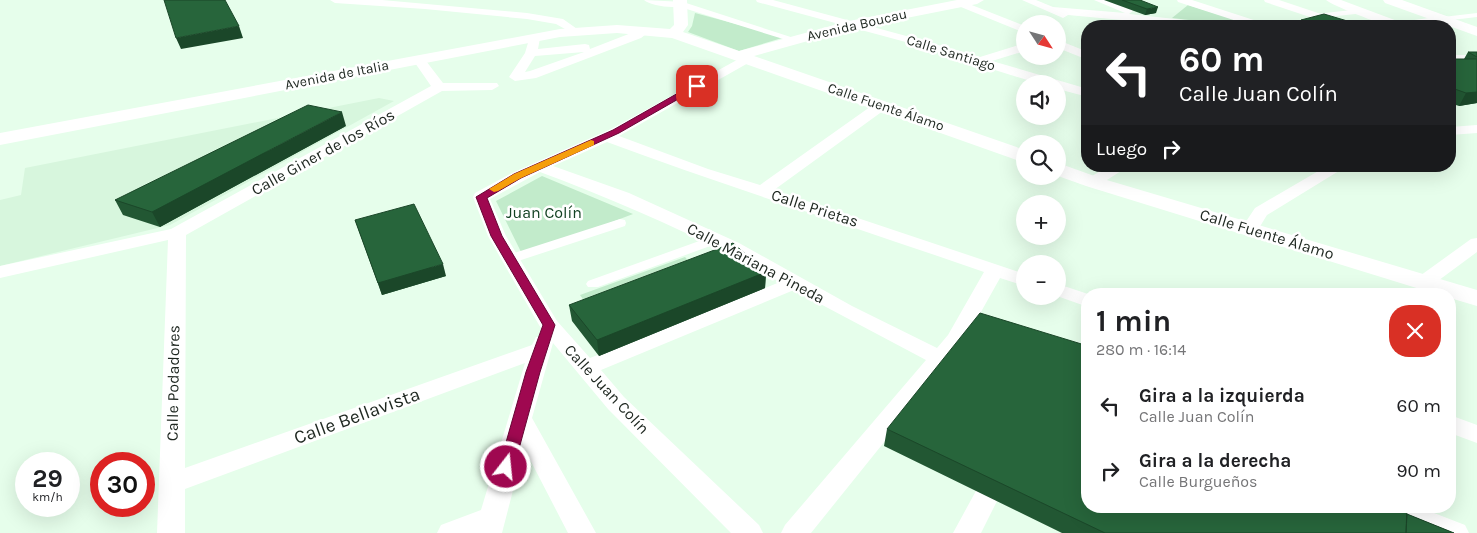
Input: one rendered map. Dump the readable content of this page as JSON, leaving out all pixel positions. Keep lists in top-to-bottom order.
{
  "streets": {
    "street": [
      "Avenida Boucau",
      "Calle Santiago",
      "Avenida de Italia",
      "Calle Fuente Álamo",
      "Calle Giner de los Ríos",
      "Calle Prietas",
      "Calle Mariana Pineda",
      "Calle Podadores",
      "Calle Juan Colín",
      "Calle Bellavista"
    ]
  },
  "crossings": [
    ["Avenida Boucau", "Calle Santiago"],
    ["Avenida Boucau", "Avenida de Italia"],
    ["Avenida Boucau", "Calle Fuente Álamo"],
    ["Avenida de Italia", "Calle Fuente Álamo"],
    ["Calle Giner de los Ríos", "Calle Podadores"],
    ["Calle Mariana Pineda", "Calle Juan Colín"],
    ["Calle Podadores", "Calle Bellavista"]
  ],
  "parks": ["Juan Colín"],
  "north": "bottom right",
  "page": {
    "map_buttons": ["+", "−"],
    "turn": ["60 m", "Calle Juan Colín"],
    "then": "Luego",
    "heading": ["1 min", "280 m · 16:14"],
    "list": [
      {
        "name": "Gira a la izquierda",
        "note": "Calle Juan Colín",
        "value": "60 m"
      },
      {
        "name": "Gira a la derecha",
        "note": "Calle Burgueños",
        "value": "90 m"
      }
    ],
    "speed": "29 km/h",
    "limit": "30"
  }
}
